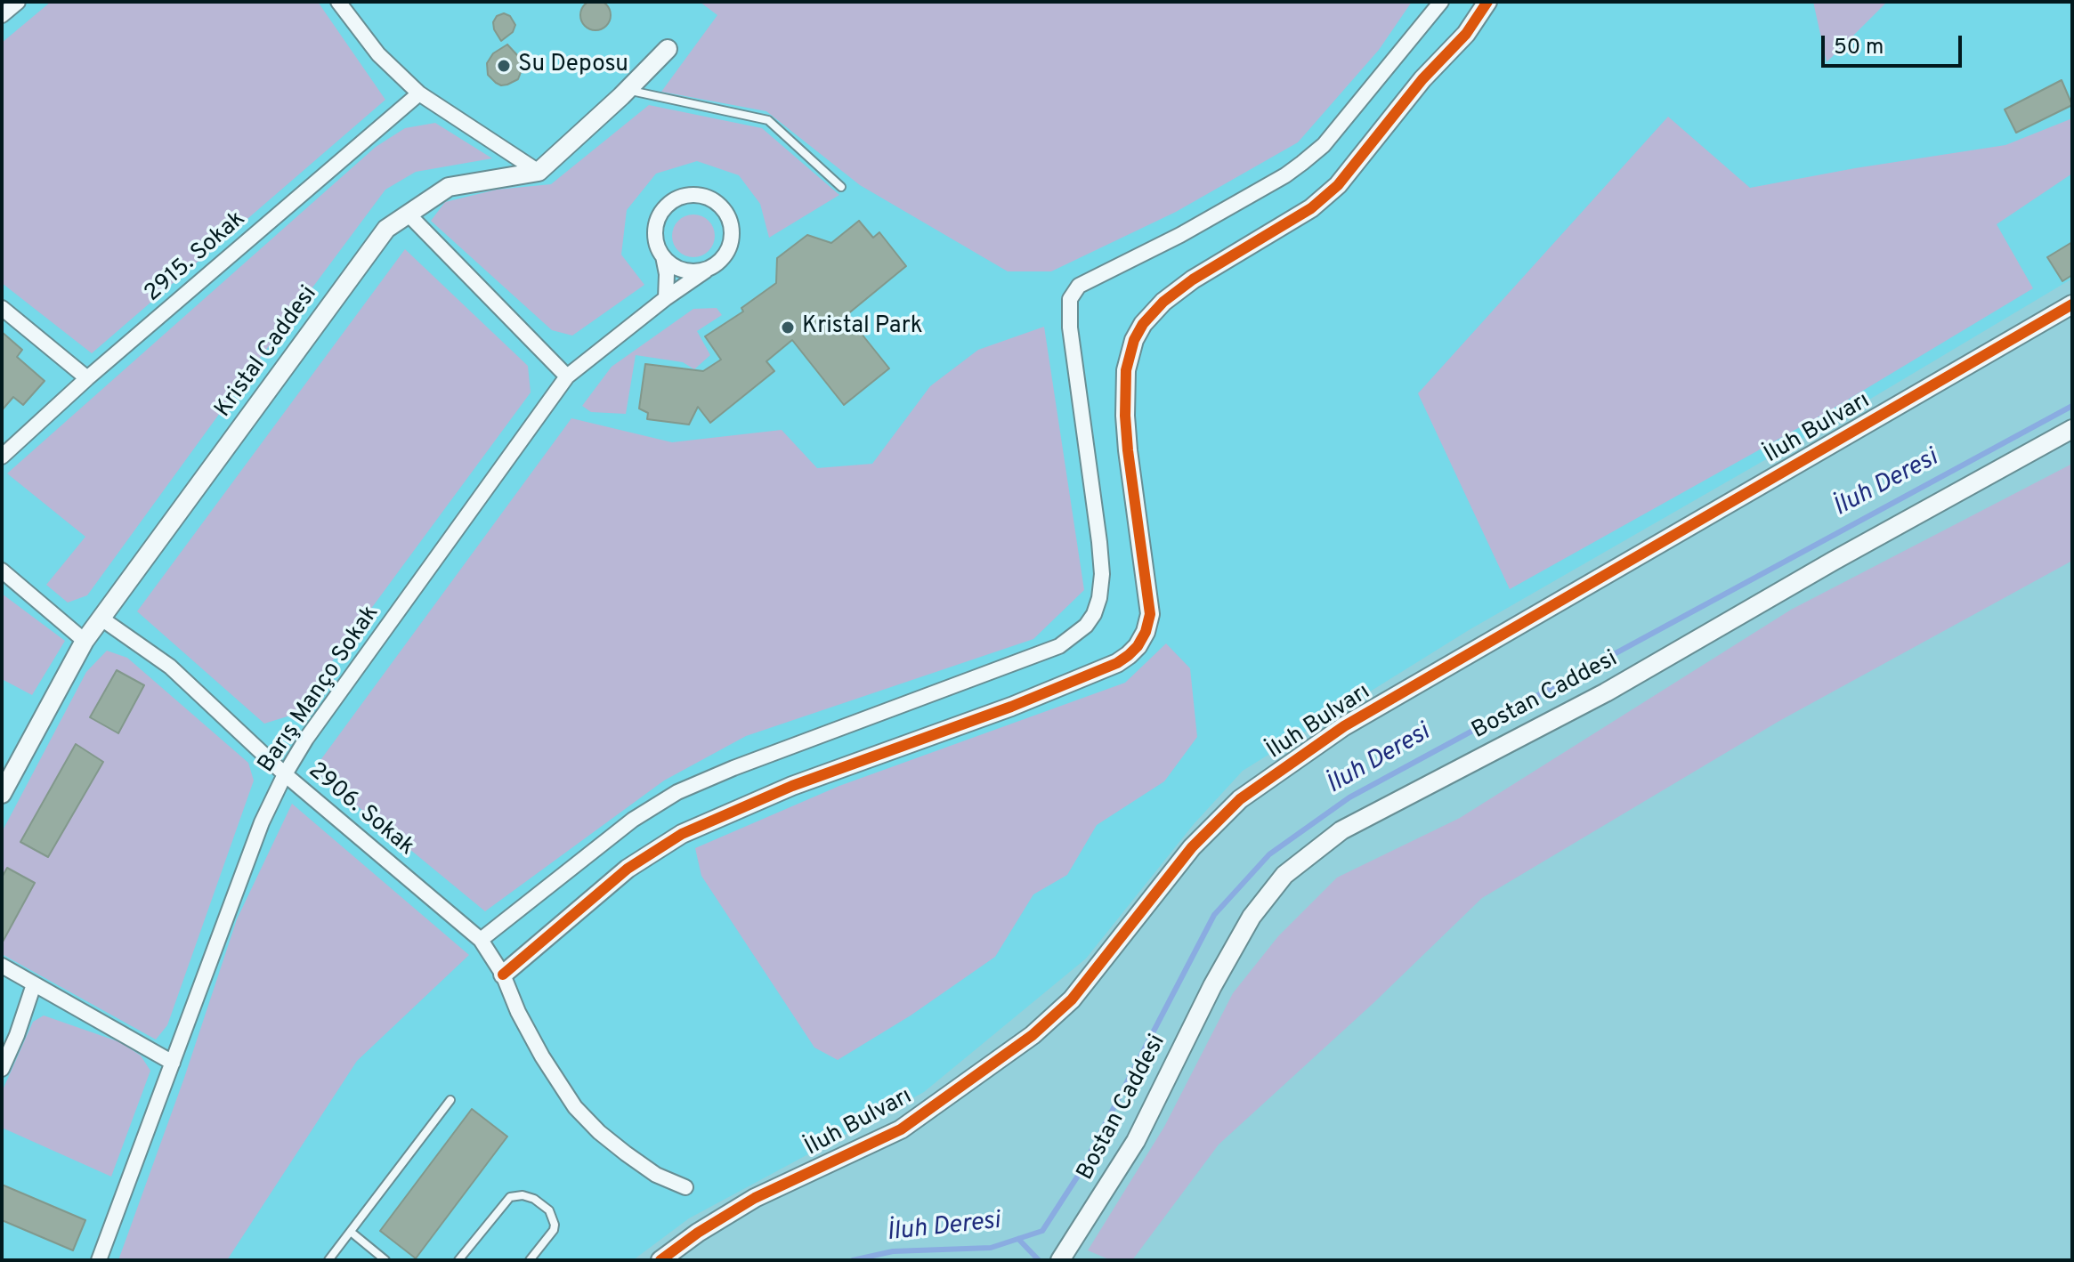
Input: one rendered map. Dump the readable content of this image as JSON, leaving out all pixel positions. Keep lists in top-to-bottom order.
{
  "streets": {
    "street": [
      "2915. Sokak",
      "Kristal Caddesi",
      "İluh Bulvarı",
      "Barış Manço Sokak",
      "Bostan Caddesi",
      "2906. Sokak"
    ]
  },
  "crossings": [
    ["Kristal Caddesi", "2906. Sokak"],
    ["Barış Manço Sokak", "2906. Sokak"]
  ],
  "water": ["İluh Deresi"],
  "places": ["Su Deposu", "Kristal Park"],
  "scale_bar": "50 m"
}
